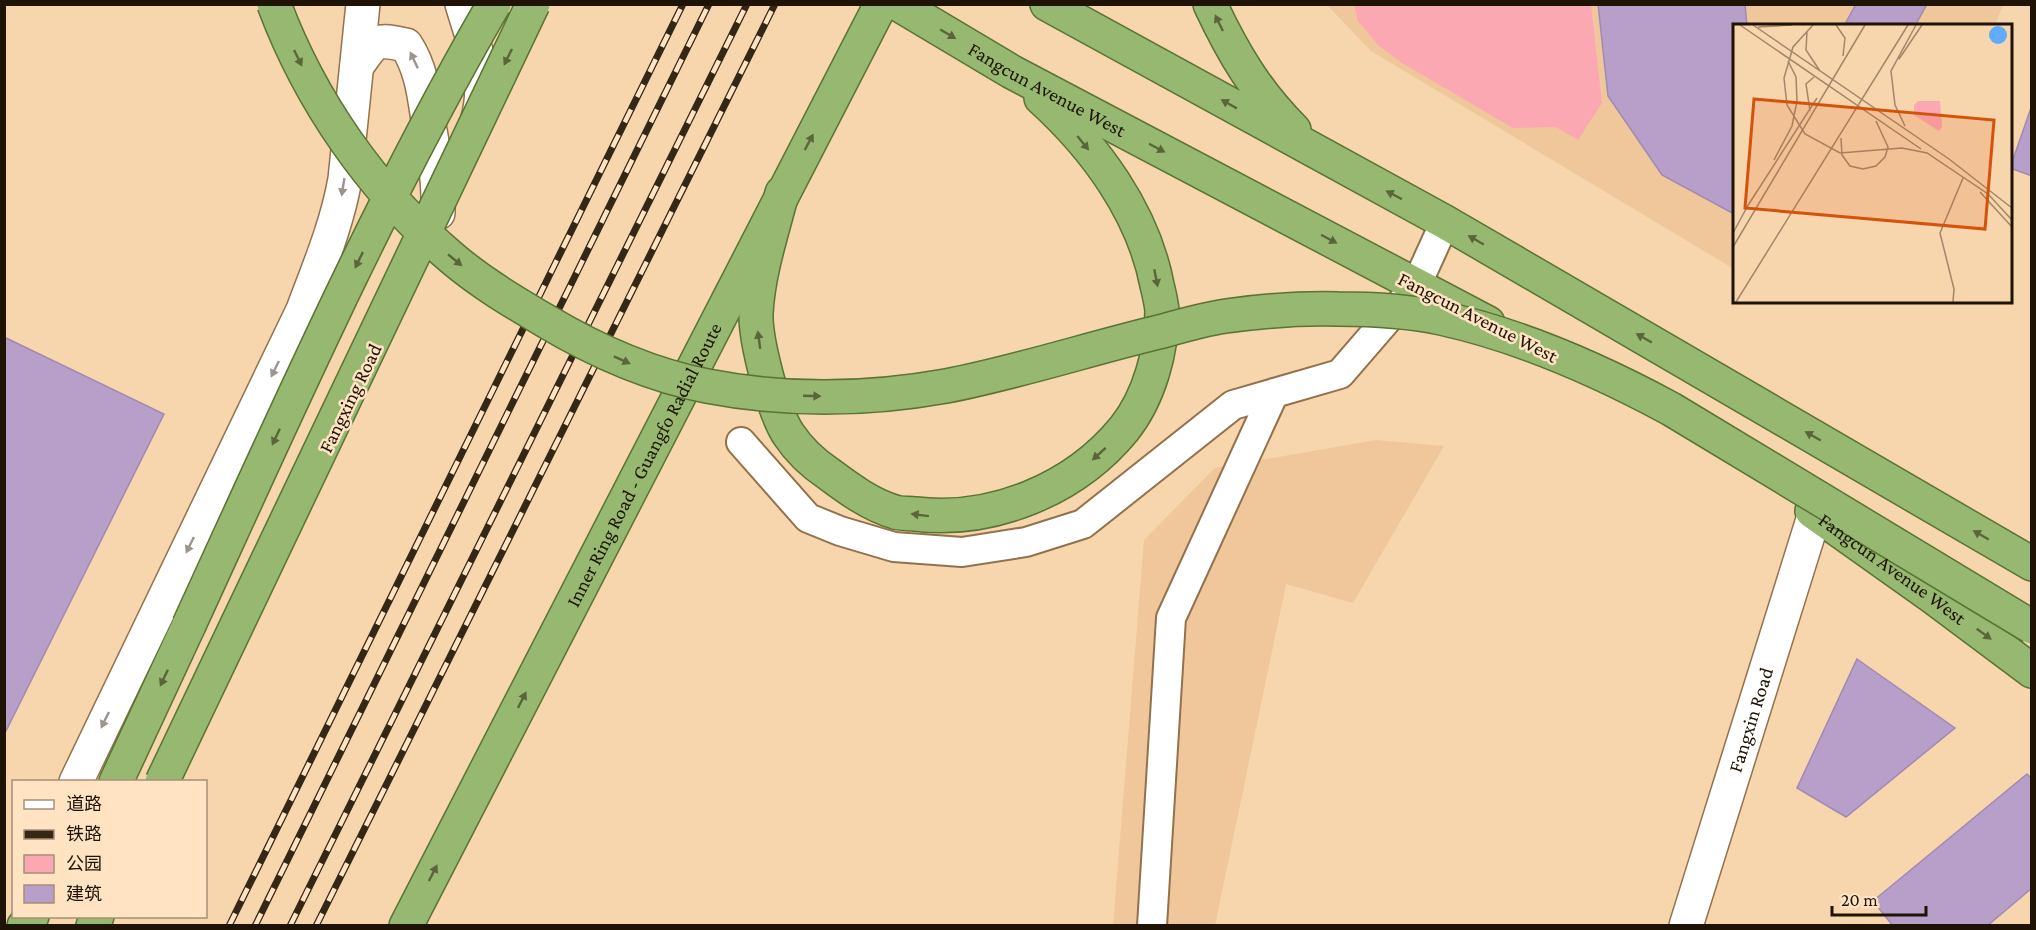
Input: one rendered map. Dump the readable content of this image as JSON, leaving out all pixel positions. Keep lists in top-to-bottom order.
{
  "streets": {
    "highway": ["Fangcun Avenue West", "Inner Ring Road - Guangfo Radial Route"],
    "street": ["Fangxing Road", "Fangxin Road"]
  },
  "crossings": [
    ["Fangcun Avenue West", "Fangxin Road"]
  ],
  "legend": [
    "道路",
    "铁路",
    "公园",
    "建筑"
  ],
  "scale_bar": "20 m"
}
